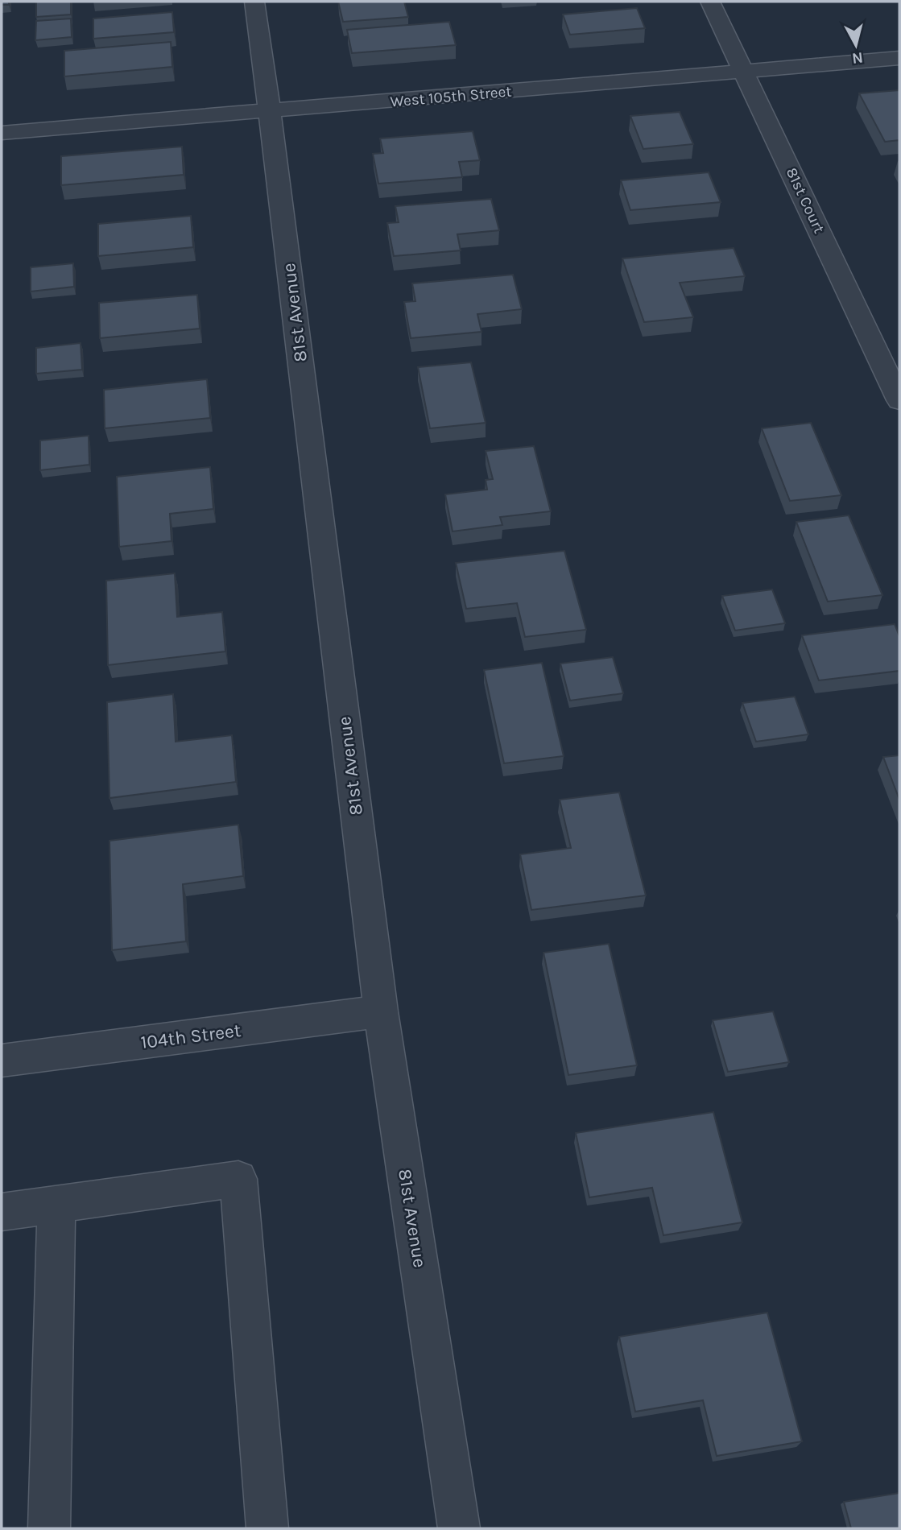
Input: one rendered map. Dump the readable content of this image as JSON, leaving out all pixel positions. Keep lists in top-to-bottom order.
{
  "streets": {
    "street": [
      "West 105th Street",
      "81st Court",
      "81st Avenue",
      "104th Street"
    ]
  },
  "crossings": [
    ["West 105th Street", "81st Court"],
    ["West 105th Street", "81st Avenue"],
    ["81st Avenue", "104th Street"]
  ],
  "north": "bottom"
}
